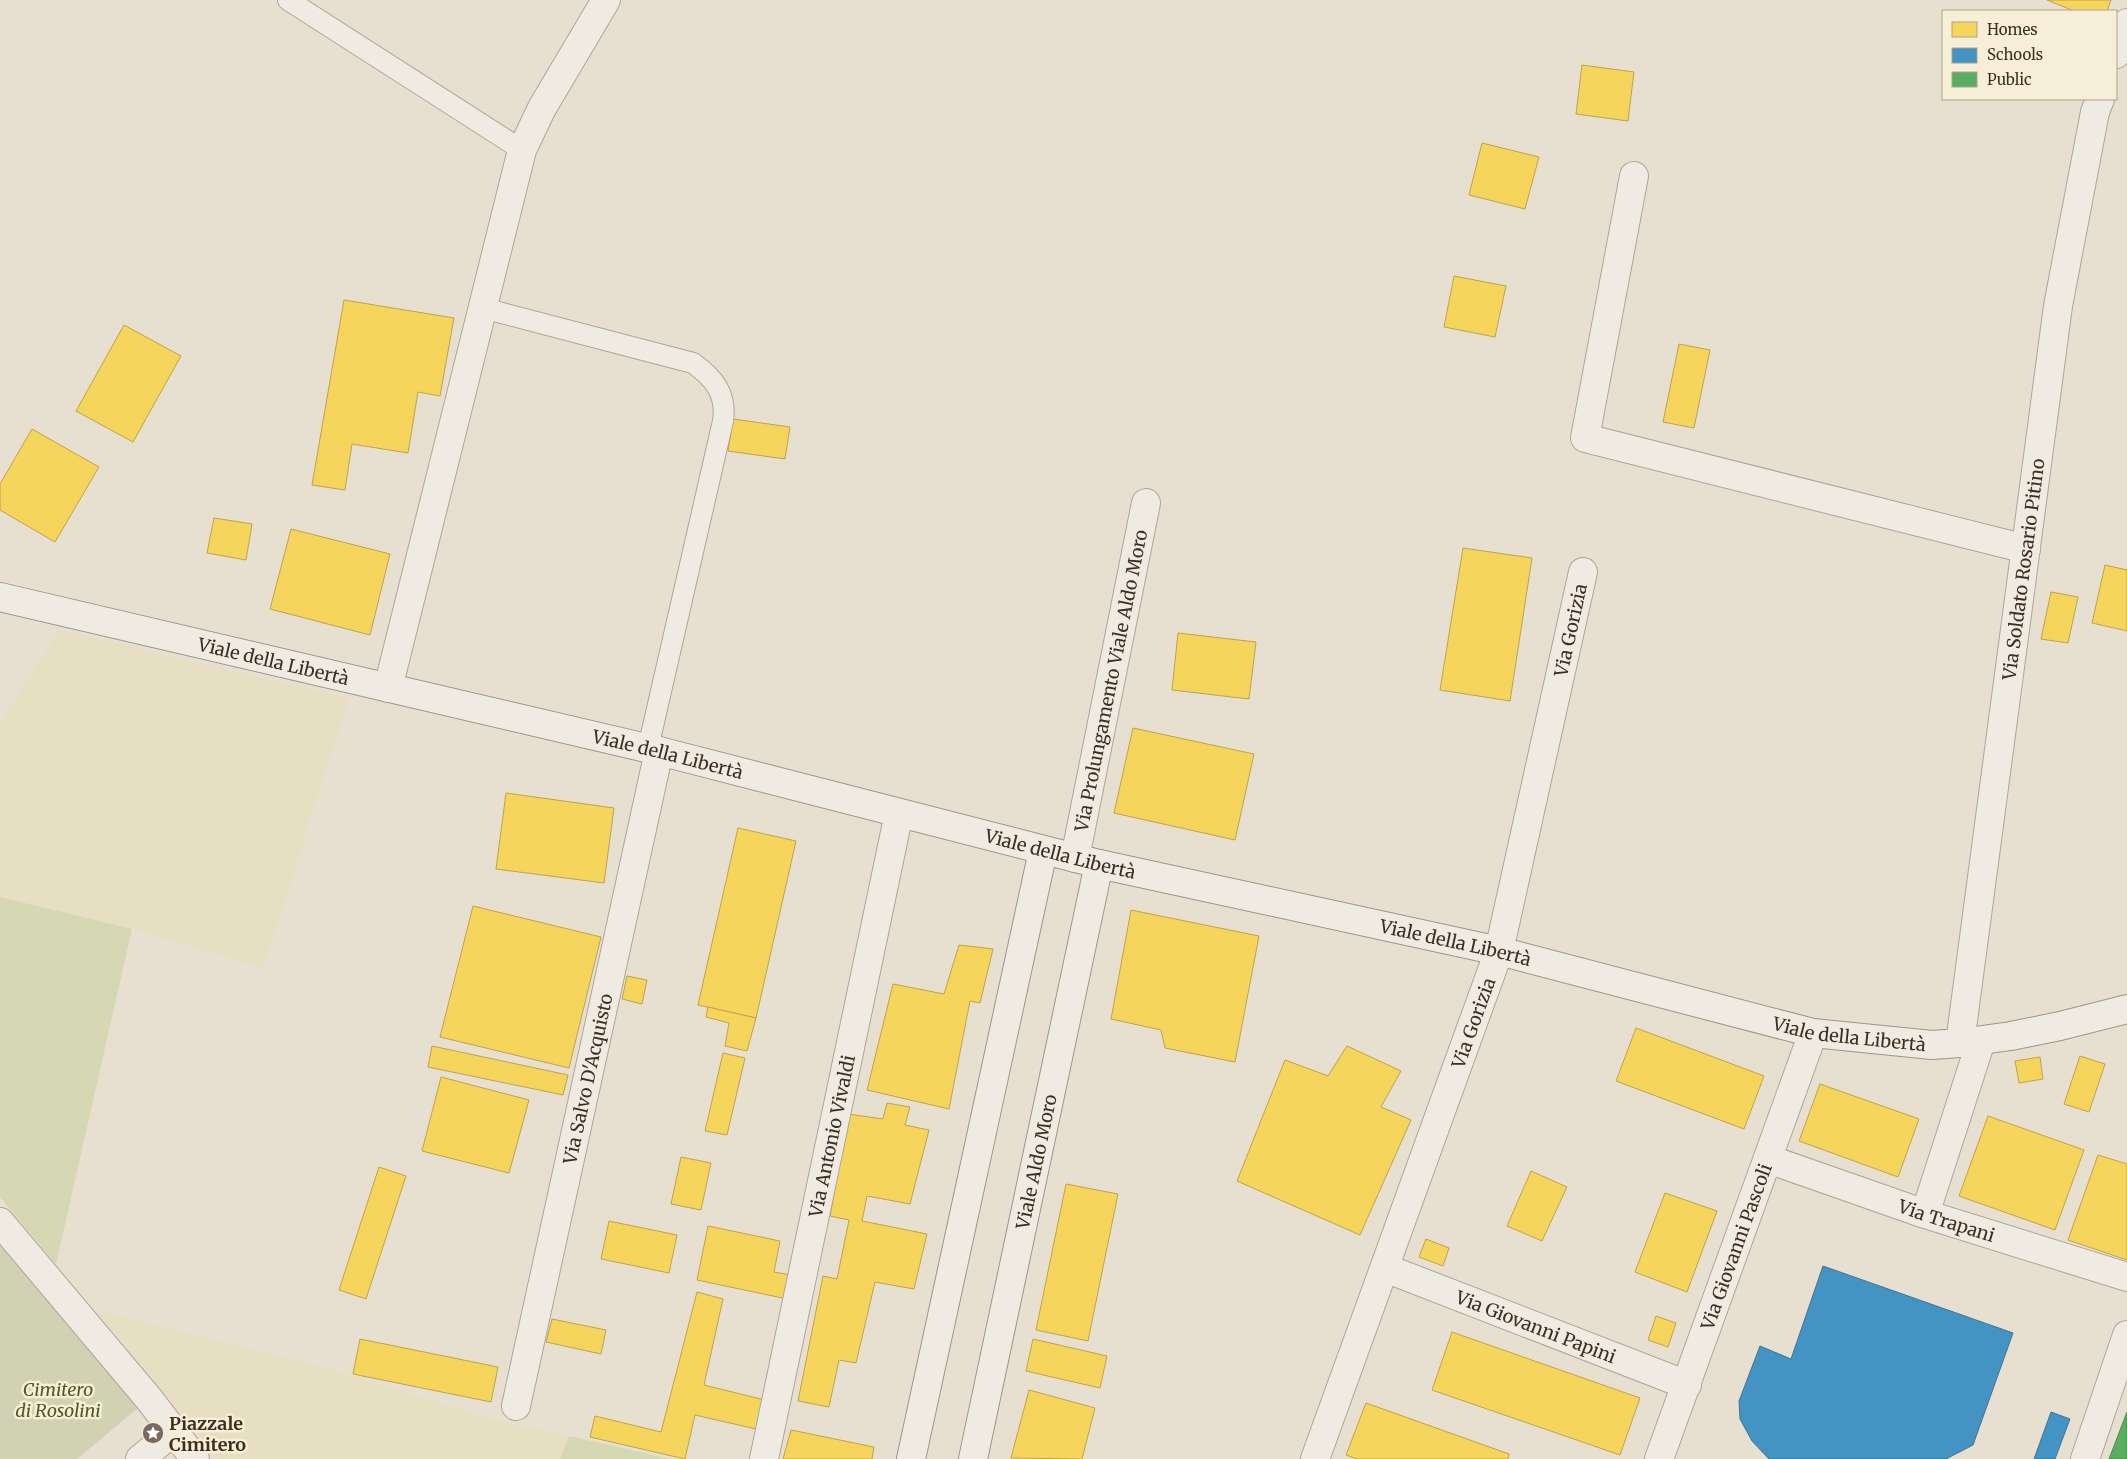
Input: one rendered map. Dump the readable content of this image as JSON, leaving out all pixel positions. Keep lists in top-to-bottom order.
{
  "streets": {
    "street": [
      "Via Soldato Rosario Pitino",
      "Via Gorizia",
      "Viale della Libertà",
      "Via Prolungamento Viale Aldo Moro",
      "Via Salvo D'Acquisto",
      "Via Antonio Vivaldi",
      "Viale Aldo Moro",
      "Via Trapani",
      "Via Giovanni Pascoli",
      "Via Giovanni Papini"
    ]
  },
  "crossings": [
    ["Via Soldato Rosario Pitino", "Viale della Libertà"],
    ["Via Soldato Rosario Pitino", "Via Trapani"],
    ["Via Gorizia", "Viale della Libertà"],
    ["Via Gorizia", "Via Giovanni Papini"],
    ["Viale della Libertà", "Via Prolungamento Viale Aldo Moro"],
    ["Viale della Libertà", "Via Salvo D'Acquisto"],
    ["Viale della Libertà", "Via Antonio Vivaldi"],
    ["Viale della Libertà", "Viale Aldo Moro"],
    ["Viale della Libertà", "Via Giovanni Pascoli"],
    ["Via Prolungamento Viale Aldo Moro", "Viale Aldo Moro"],
    ["Via Trapani", "Via Giovanni Pascoli"],
    ["Via Giovanni Pascoli", "Via Giovanni Papini"]
  ],
  "parks": ["Cimitero di Rosolini"],
  "places": {
    "place": ["Piazzale Cimitero"]
  },
  "legend": ["Homes", "Schools", "Public"]
}
